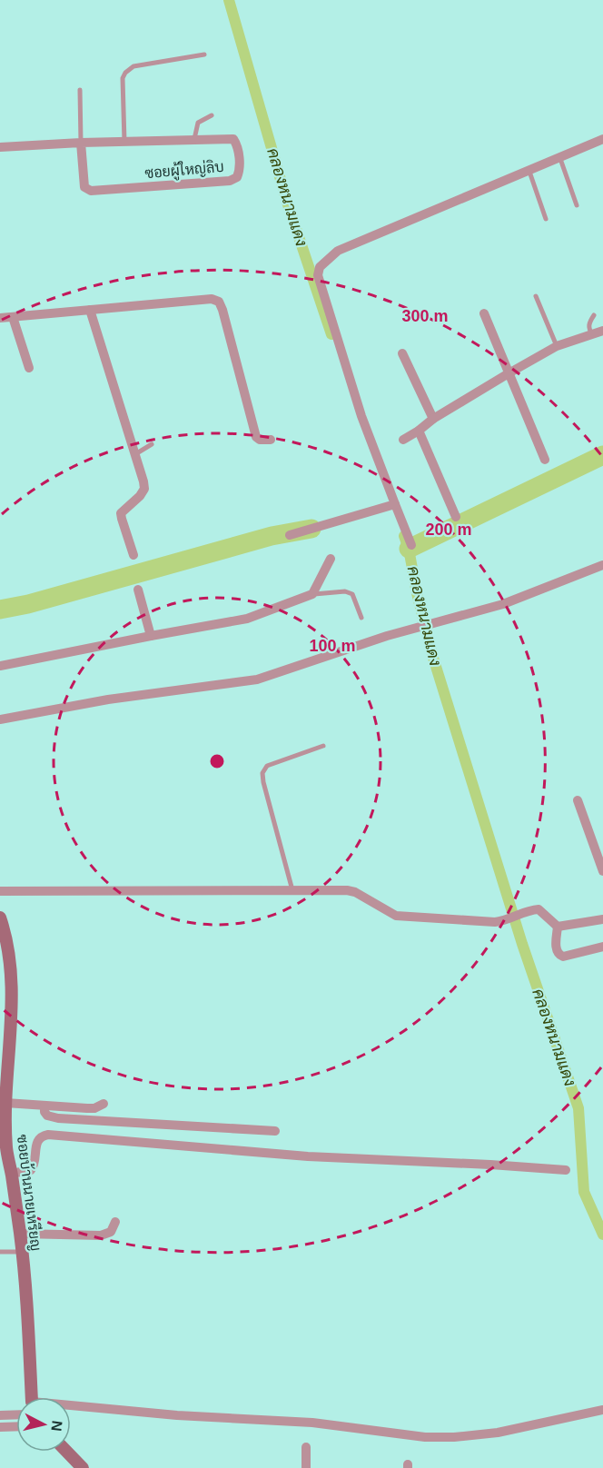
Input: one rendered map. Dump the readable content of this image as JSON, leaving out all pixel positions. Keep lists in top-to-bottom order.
{
  "streets": {
    "street": ["ซอยผู้ใหญ่ลิบ", "ซอยบ้านนายเหรียญ"]
  },
  "water": ["คลองหนามแดง"],
  "north": "right",
  "rings": ["300 m", "200 m", "100 m"]
}
